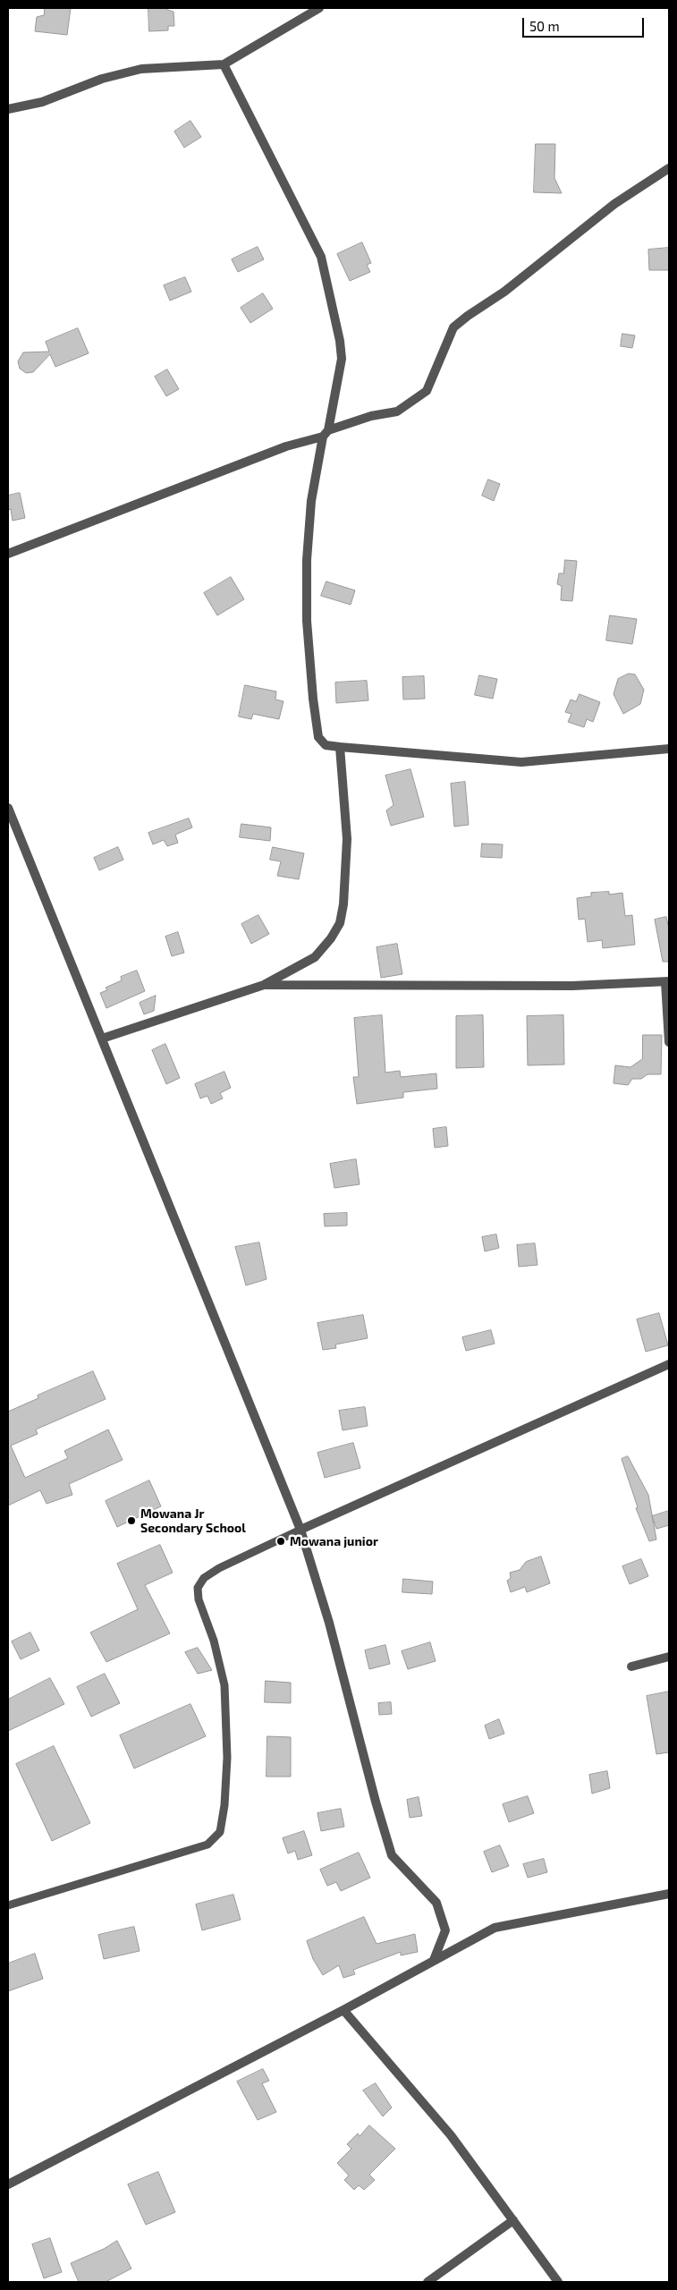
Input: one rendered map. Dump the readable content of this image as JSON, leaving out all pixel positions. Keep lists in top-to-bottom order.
{
  "places": ["Mowana Jr Secondary School", "Mowana junior"],
  "scale_bar": "50 m"
}
